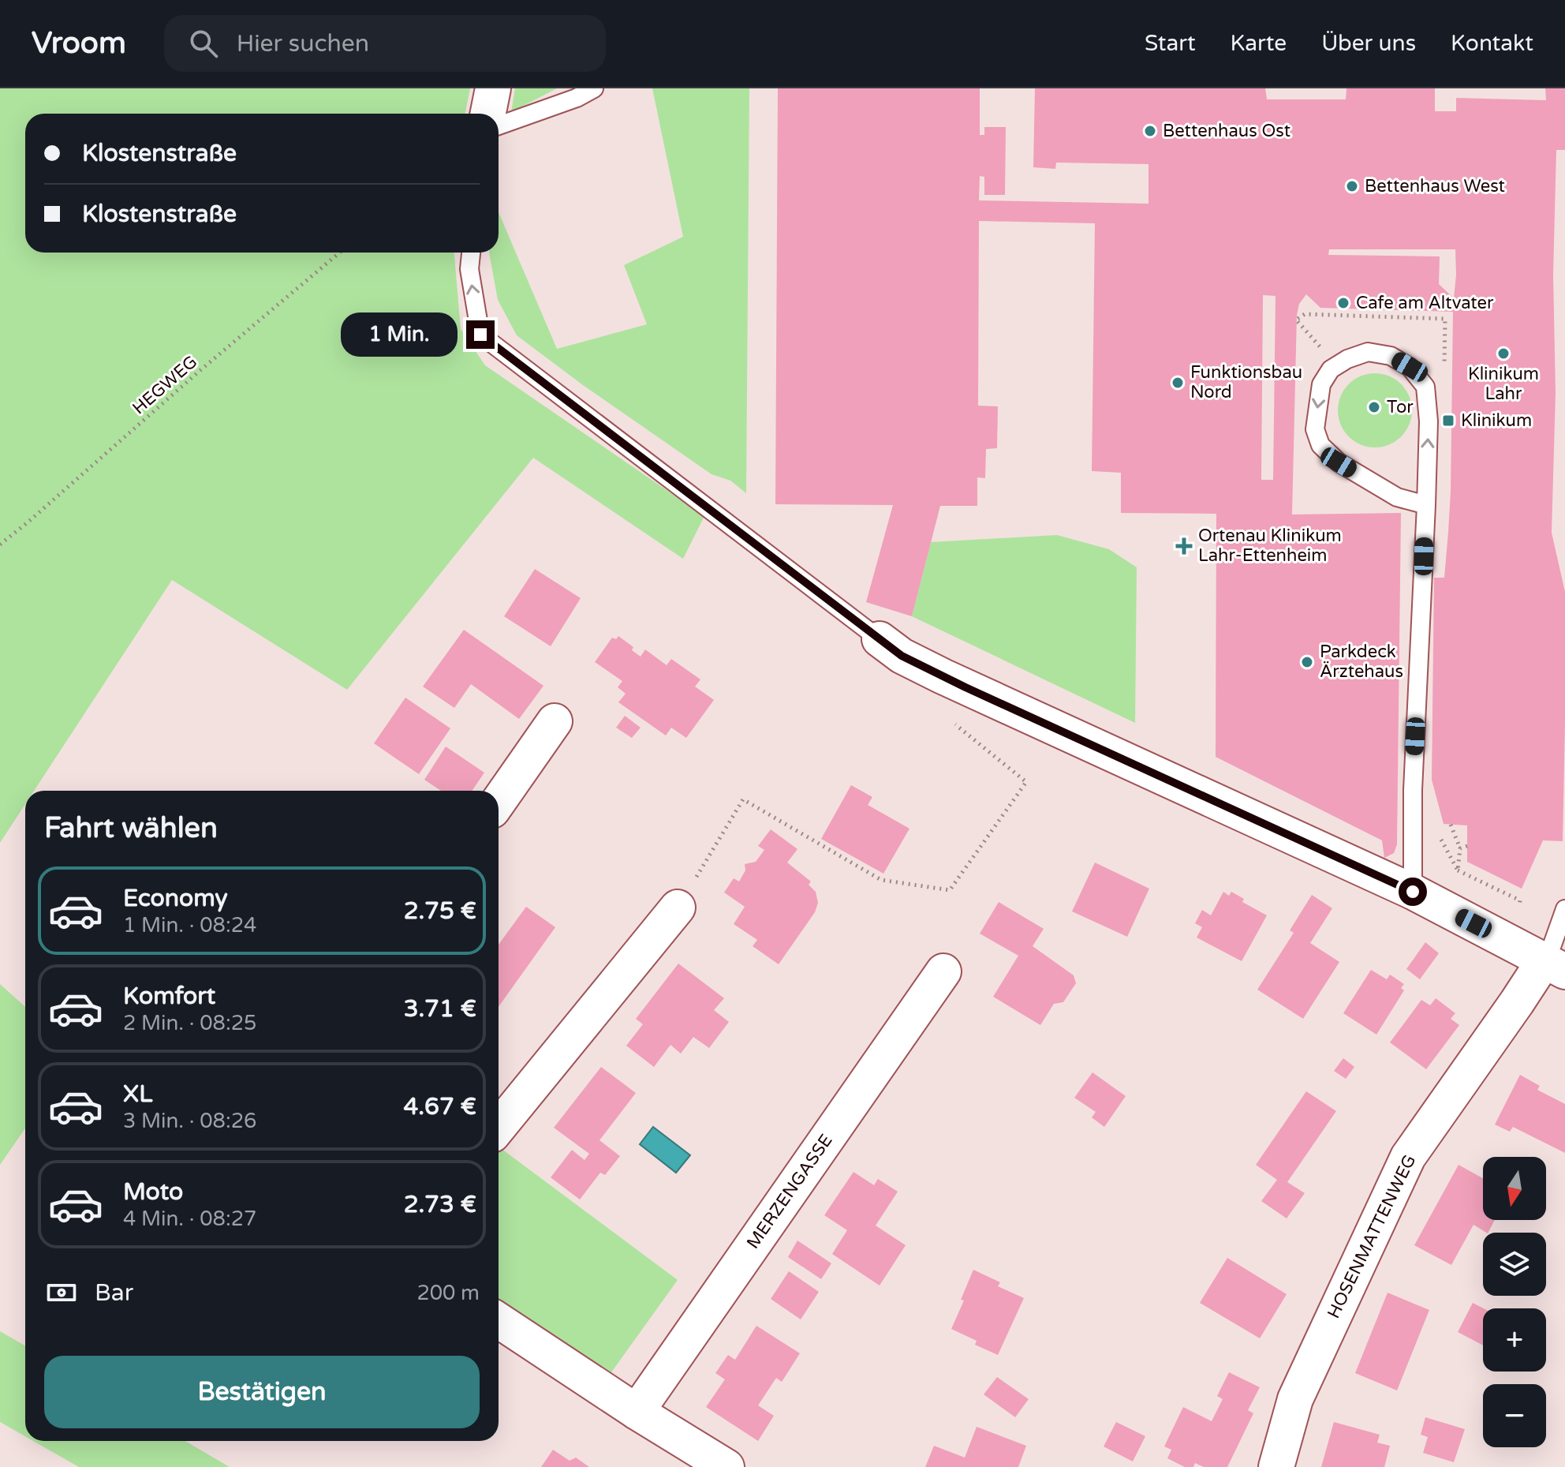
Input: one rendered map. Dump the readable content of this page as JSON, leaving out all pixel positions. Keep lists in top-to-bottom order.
{
  "streets": {
    "street": ["MERZENGASSE", "HOSENMATTENWEG"],
    "path": ["HEGWEG"]
  },
  "places": {
    "other": [
      "Bettenhaus Ost",
      "Bettenhaus West",
      "Cafe am Altvater",
      "Klinikum Lahr",
      "Funktionsbau Nord",
      "Tor",
      "Parkdeck Ärztehaus"
    ],
    "transit": ["Klinikum"],
    "health": ["Ortenau Klinikum Lahr-Ettenheim"]
  },
  "north": "bottom",
  "page": {
    "header": "Vroom",
    "search": "Hier suchen",
    "nav": [
      "Start",
      "Karte",
      "Über uns",
      "Kontakt"
    ],
    "banner": ["Klostenstraße", "Klostenstraße"],
    "bubble": "1 Min.",
    "heading": "Fahrt wählen",
    "list": [
      {
        "name": "Economy",
        "note": "1 Min. · 08:24",
        "value": "2.75 €"
      },
      {
        "name": "Komfort",
        "note": "2 Min. · 08:25",
        "value": "3.71 €"
      },
      {
        "name": "XL",
        "note": "3 Min. · 08:26",
        "value": "4.67 €"
      },
      {
        "name": "Moto",
        "note": "4 Min. · 08:27",
        "value": "2.73 €"
      }
    ],
    "map_buttons": ["+", "−"],
    "pay": ["Bar", "200 m"],
    "buttons": "Bestätigen"
  }
}
